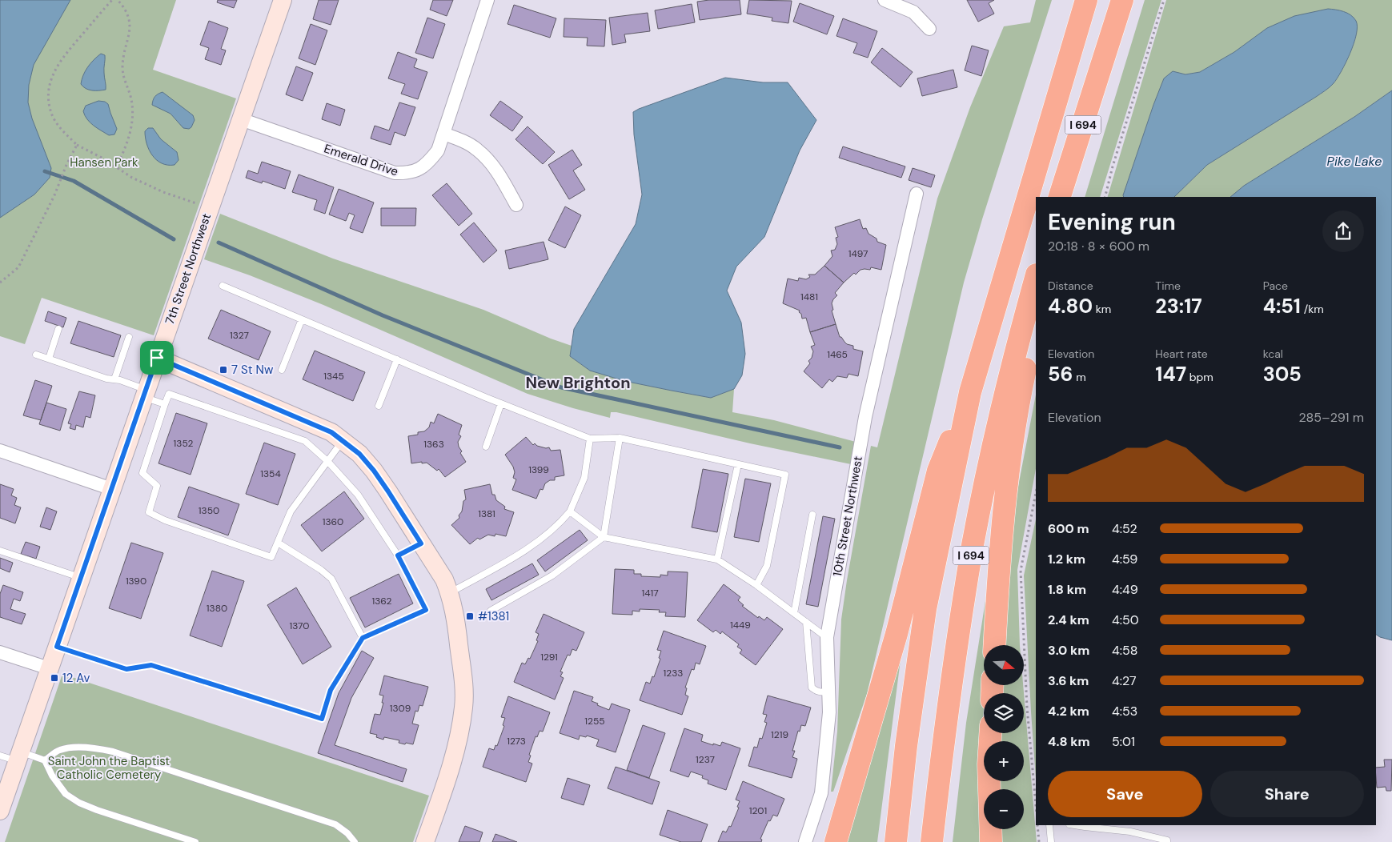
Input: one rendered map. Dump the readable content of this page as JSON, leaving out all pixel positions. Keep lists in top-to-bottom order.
{
  "streets": {
    "highway": ["I 694"],
    "street": ["Emerald Drive", "7th Street Northwest", "10th Street Northwest"]
  },
  "crossings": [
    ["Emerald Drive", "7th Street Northwest"]
  ],
  "districts": ["New Brighton"],
  "water": ["Pike Lake"],
  "parks": ["Hansen Park", "Saint John the Baptist Catholic Cemetery"],
  "places": {
    "transit": ["7 St Nw", "#1381", "12 Av"]
  },
  "house_numbers": [
    "1497",
    "1481",
    "1327",
    "1465",
    "1345",
    "1352",
    "1363",
    "1399",
    "1354",
    "1350",
    "1381",
    "1360",
    "1390",
    "1417",
    "1362",
    "1380",
    "1449",
    "1370",
    "1291",
    "1233",
    "1309",
    "1255",
    "1219",
    "1273",
    "1237",
    "1201"
  ],
  "north": "right",
  "page": {
    "heading": ["Evening run", "20:18 · 8 × 600 m"],
    "stats": [
      ["Distance", "4.80 km"],
      ["Time", "23:17"],
      ["Pace", "4:51 /km"],
      ["Elevation", "56 m"],
      ["Heart rate", "147 bpm"],
      ["kcal", "305"]
    ],
    "chart": ["Elevation", "285–291 m"],
    "list": [
      {
        "name": "600 m",
        "note": "4:52"
      },
      {
        "name": "1.2 km",
        "note": "4:59"
      },
      {
        "name": "1.8 km",
        "note": "4:49"
      },
      {
        "name": "2.4 km",
        "note": "4:50"
      },
      {
        "name": "3.0 km",
        "note": "4:58"
      },
      {
        "name": "3.6 km",
        "note": "4:27"
      },
      {
        "name": "4.2 km",
        "note": "4:53"
      },
      {
        "name": "4.8 km",
        "note": "5:01"
      }
    ],
    "map_buttons": ["+", "−"],
    "buttons": ["Save", "Share"]
  }
}
